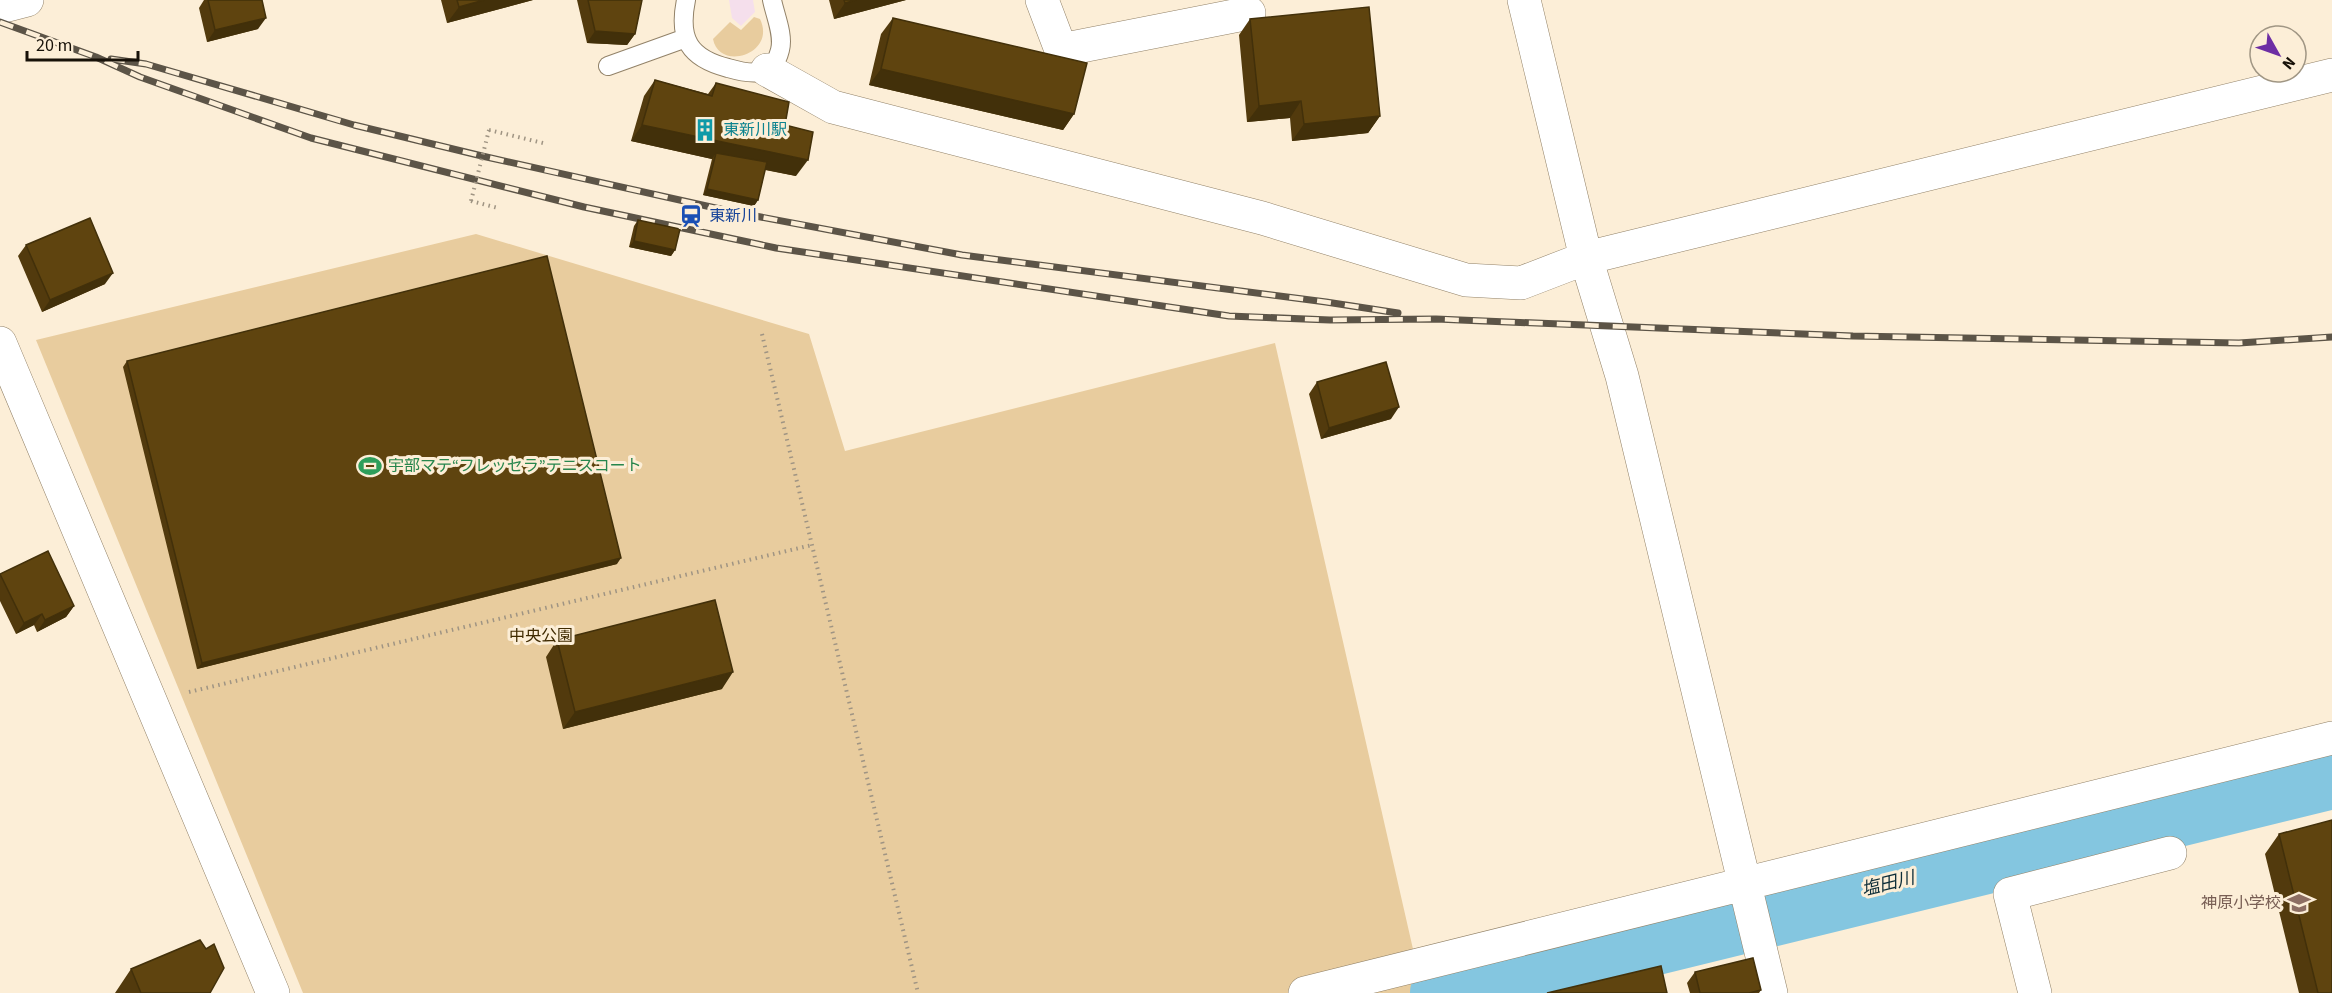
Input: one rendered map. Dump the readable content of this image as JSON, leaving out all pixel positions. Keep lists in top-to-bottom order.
{
  "water": ["塩田川"],
  "parks": ["中央公園"],
  "places": {
    "building": ["東新川駅"],
    "station": ["東新川"],
    "sports": ["宇部マテ“フレッセラ”テニスコート"],
    "school or university": ["神原小学校"]
  },
  "scale_bar": "20 m",
  "north": "bottom right"
}
